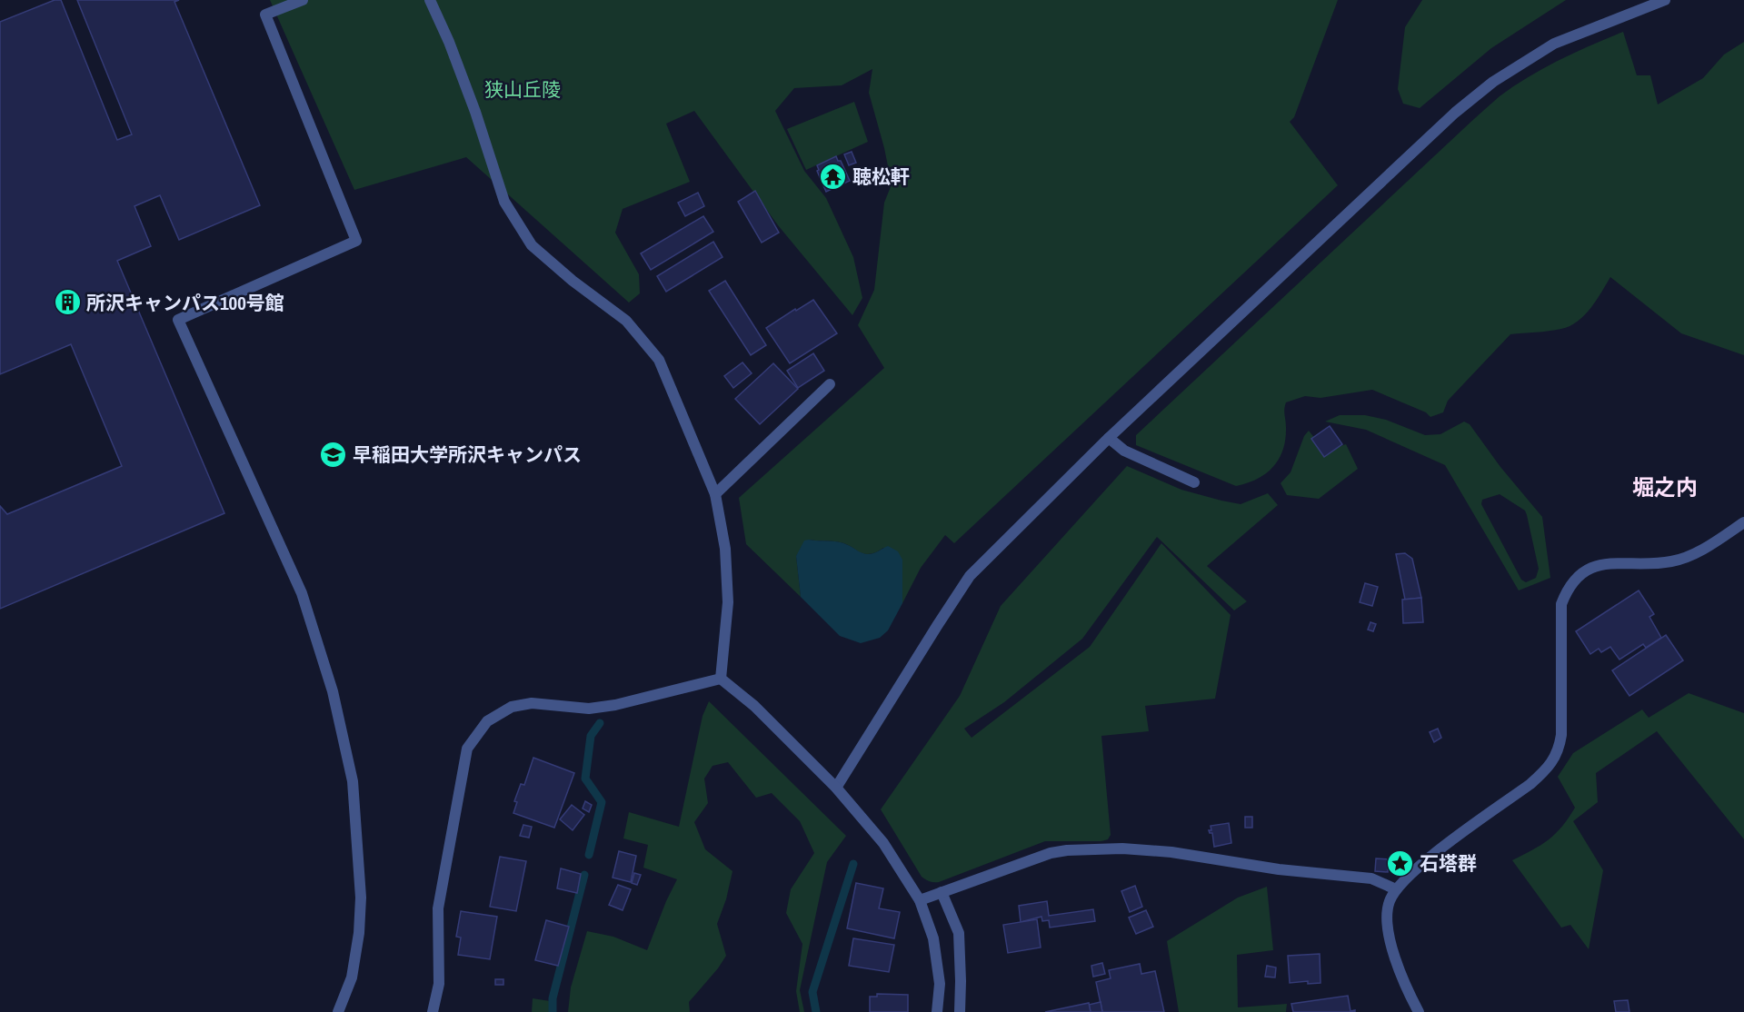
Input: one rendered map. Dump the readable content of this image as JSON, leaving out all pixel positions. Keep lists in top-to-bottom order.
{
  "districts": ["堀之内"],
  "parks": ["狭山丘陵"],
  "places": {
    "temple": ["聴松軒"],
    "building": ["所沢キャンパス100号館"],
    "school or university": ["早稲田大学所沢キャンパス"],
    "place": ["石塔群"]
  }
}
